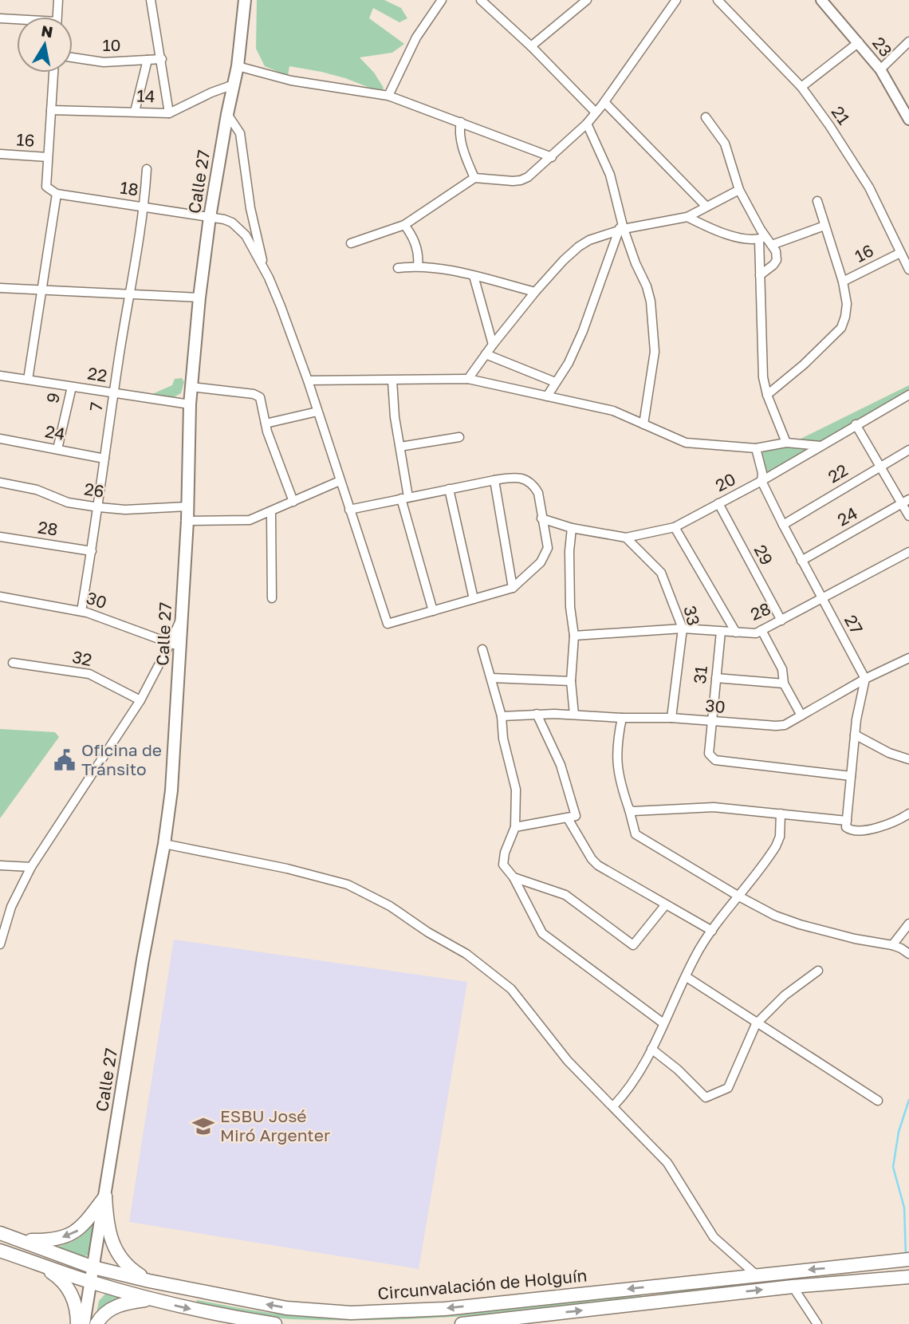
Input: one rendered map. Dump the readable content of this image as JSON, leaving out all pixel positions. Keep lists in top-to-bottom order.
{
  "streets": {
    "highway": ["Circunvalación de Holguín"],
    "main road": ["Calle 27"],
    "street": [
      "10",
      "23",
      "14",
      "21",
      "16",
      "18",
      "22",
      "9",
      "7",
      "24",
      "20",
      "26",
      "28",
      "29",
      "30",
      "33",
      "27",
      "32",
      "31"
    ]
  },
  "crossings": [
    ["14", "Calle 27"],
    ["21", "16"],
    ["16", "18"],
    ["Calle 27", "18"],
    ["Calle 27", "22"],
    ["Calle 27", "26"],
    ["Calle 27", "30"],
    ["Calle 27", "Circunvalación de Holguín"],
    ["18", "7"],
    ["22", "9"],
    ["22", "7"],
    ["22", "27"],
    ["9", "24"],
    ["7", "24"],
    ["7", "26"],
    ["7", "28"],
    ["7", "30"],
    ["24", "27"],
    ["20", "29"],
    ["20", "33"],
    ["20", "27"],
    ["28", "29"],
    ["28", "33"],
    ["28", "27"],
    ["28", "31"],
    ["30", "33"],
    ["30", "27"],
    ["30", "31"]
  ],
  "places": {
    "public building": ["Oficina de Tránsito"],
    "school or university": ["ESBU José Miró Argenter"]
  },
  "north": "top"
}
